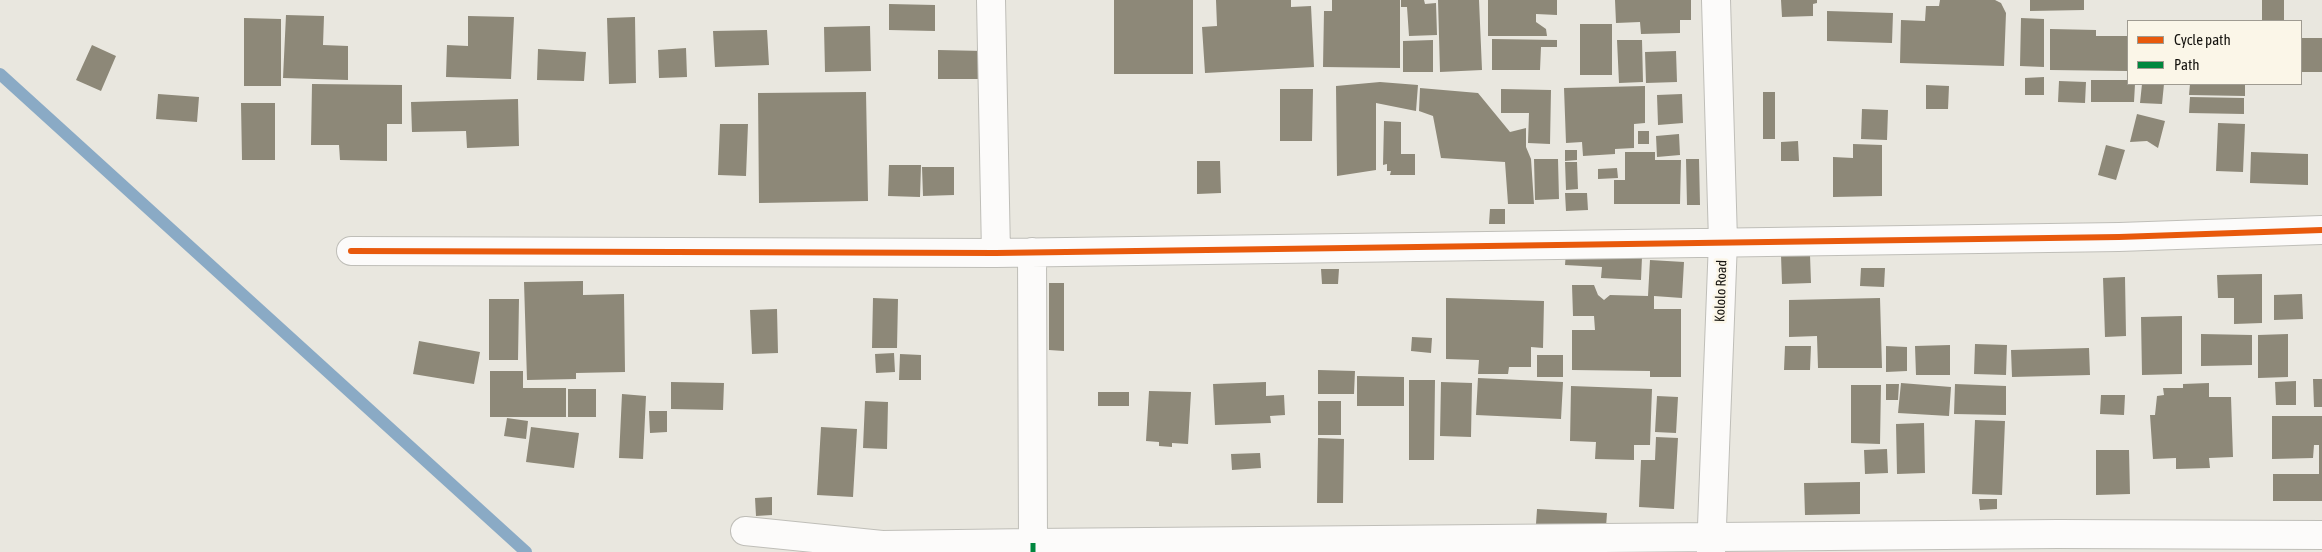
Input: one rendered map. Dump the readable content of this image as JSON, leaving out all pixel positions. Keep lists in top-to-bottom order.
{
  "streets": {
    "street": ["Kololo Road"]
  },
  "legend": ["Cycle path", "Path"]
}
